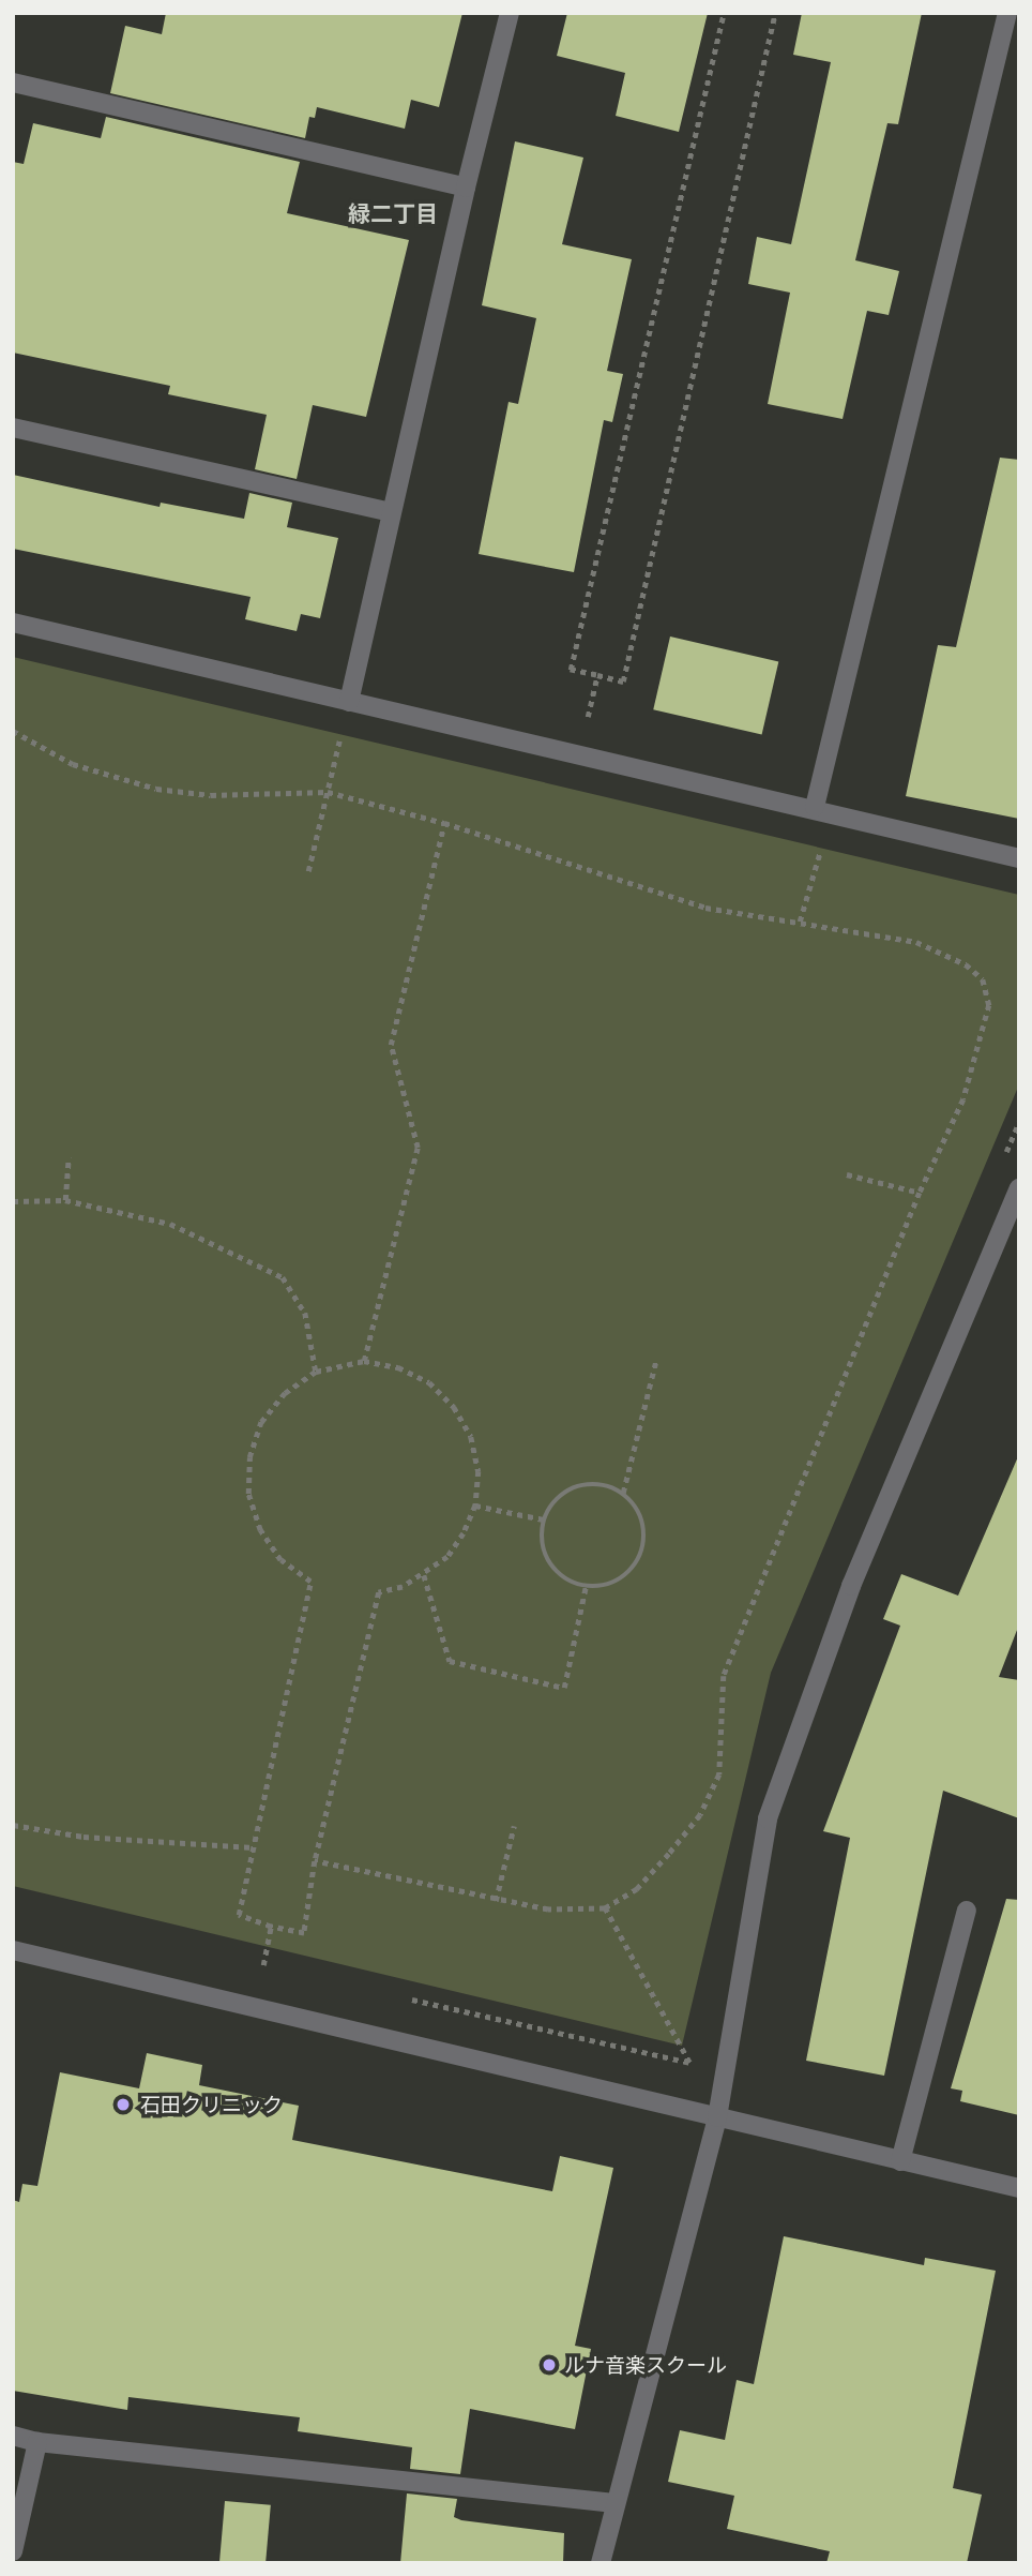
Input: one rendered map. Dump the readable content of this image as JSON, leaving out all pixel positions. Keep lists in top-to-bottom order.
{
  "districts": ["緑二丁目"],
  "places": ["石田クリニック", "ルナ音楽スクール"]
}
